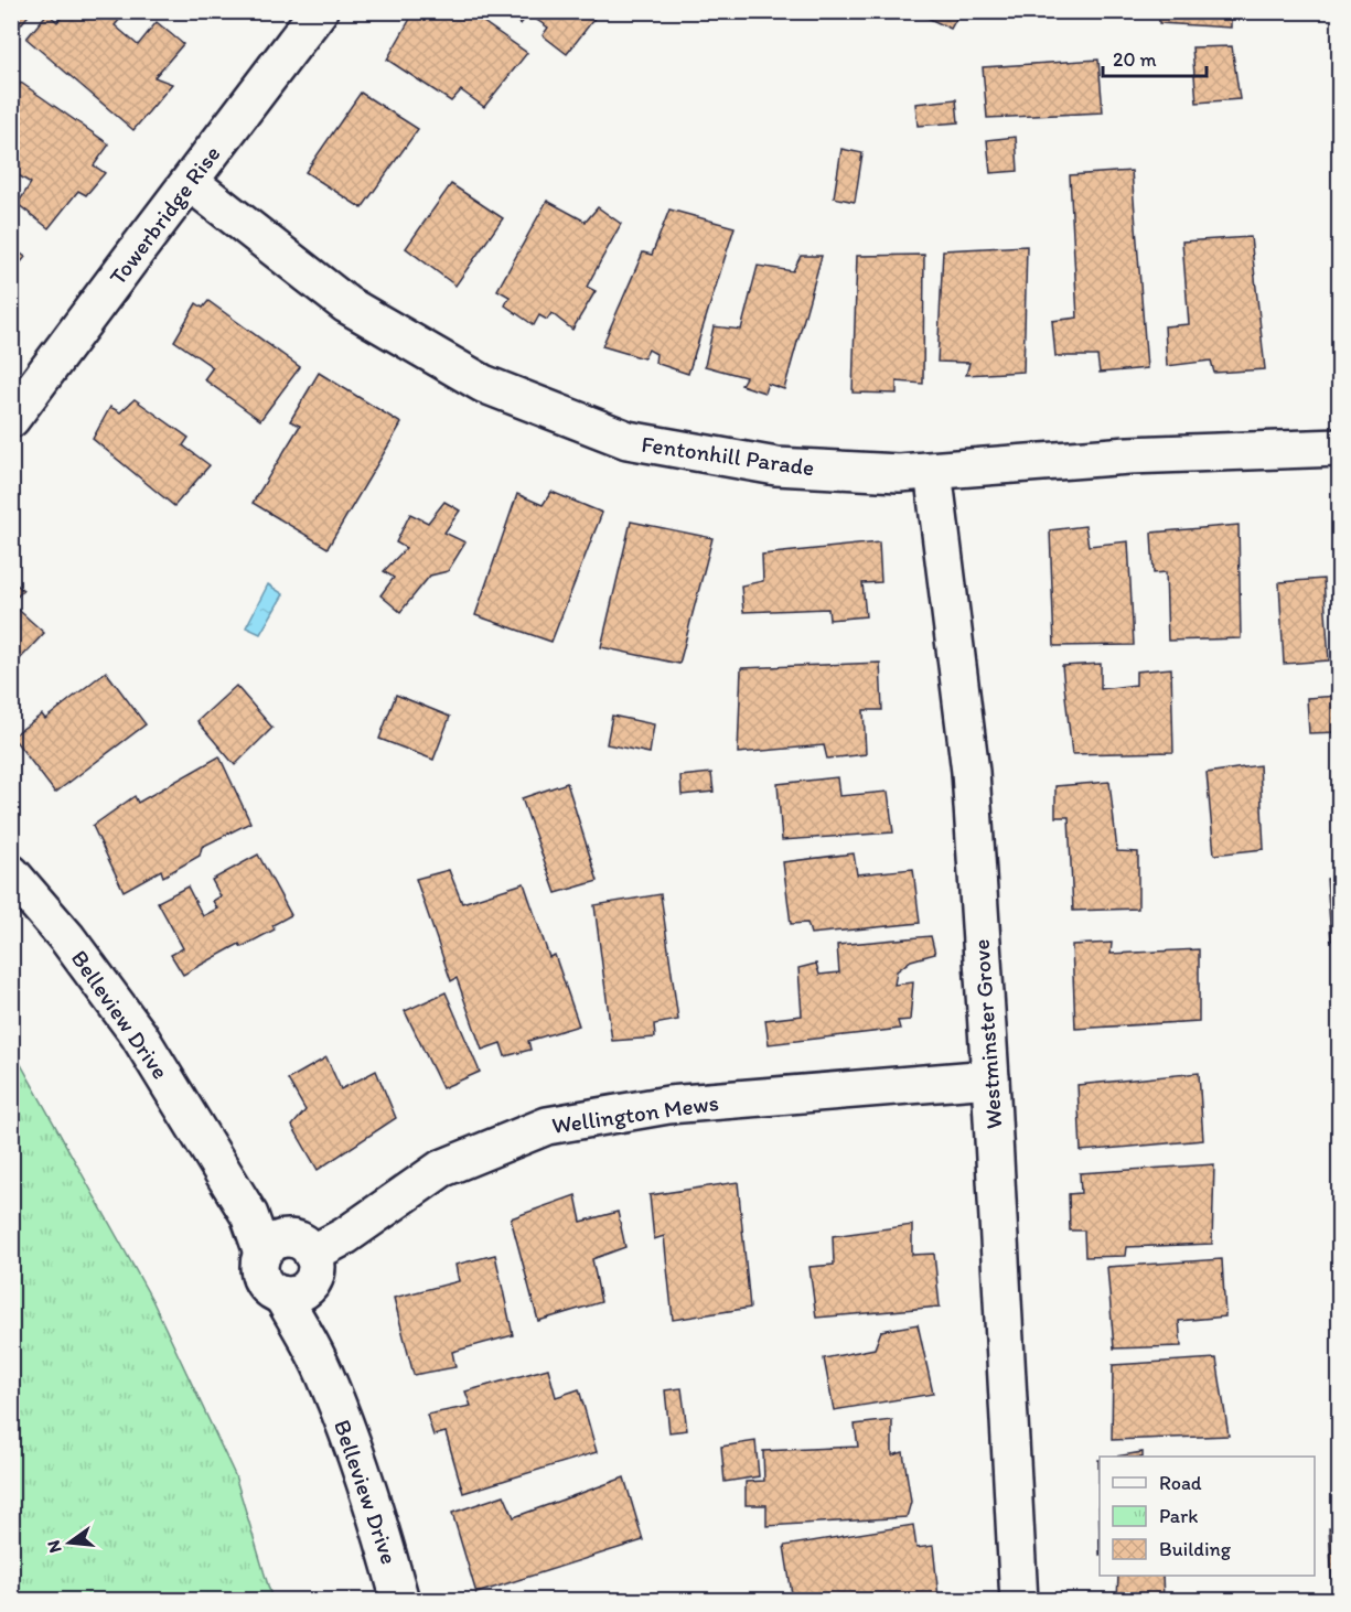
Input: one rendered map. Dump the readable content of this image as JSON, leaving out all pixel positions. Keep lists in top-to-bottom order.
{
  "streets": {
    "street": [
      "Towerbridge Rise",
      "Fentonhill Parade",
      "Belleview Drive",
      "Westminster Grove",
      "Wellington Mews"
    ]
  },
  "crossings": [
    ["Towerbridge Rise", "Fentonhill Parade"],
    ["Fentonhill Parade", "Westminster Grove"],
    ["Belleview Drive", "Wellington Mews"],
    ["Westminster Grove", "Wellington Mews"]
  ],
  "legend": ["Road", "Park", "Building"],
  "scale_bar": "20 m",
  "north": "left"
}
